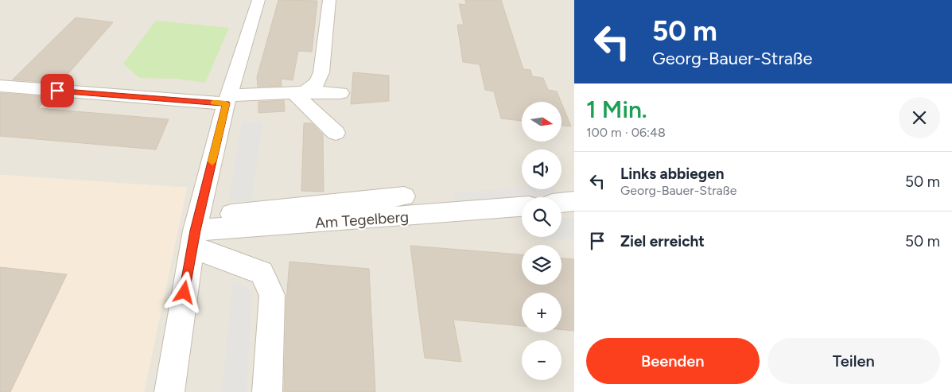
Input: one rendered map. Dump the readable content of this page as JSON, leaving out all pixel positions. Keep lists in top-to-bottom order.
{
  "streets": {
    "street": ["Am Tegelberg"]
  },
  "north": "right",
  "page": {
    "turn": ["50 m", "Georg-Bauer-Straße"],
    "heading": ["1 Min.", "100 m · 06:48"],
    "map_buttons": ["+", "−"],
    "list": [
      {
        "name": "Links abbiegen",
        "note": "Georg-Bauer-Straße",
        "value": "50 m"
      },
      {
        "name": "Ziel erreicht",
        "value": "50 m"
      }
    ],
    "buttons": ["Beenden", "Teilen"]
  }
}
